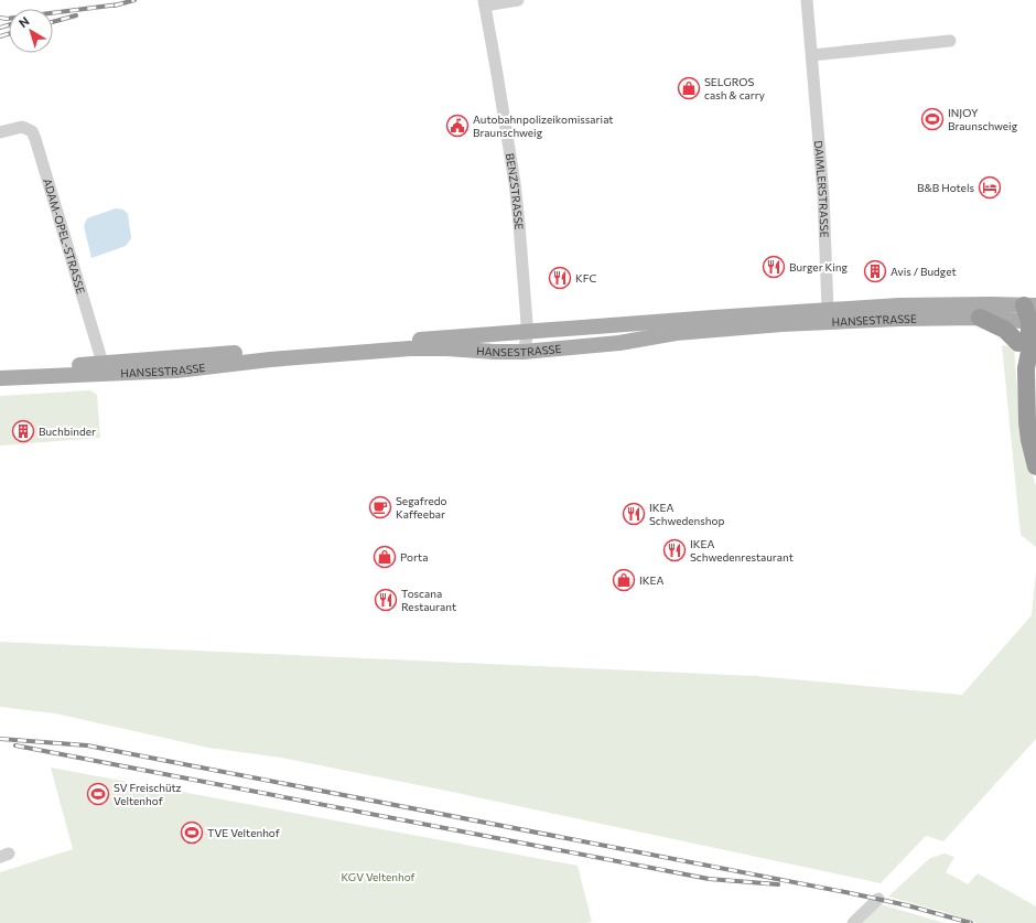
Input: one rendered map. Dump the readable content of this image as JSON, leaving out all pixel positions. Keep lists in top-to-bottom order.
{
  "streets": {
    "main road": ["HANSESTRASSE"],
    "street": ["DAIMLERSTRASSE", "BENZSTRASSE", "ADAM-OPEL-STRASSE"]
  },
  "crossings": [
    ["DAIMLERSTRASSE", "HANSESTRASSE"],
    ["BENZSTRASSE", "HANSESTRASSE"],
    ["ADAM-OPEL-STRASSE", "HANSESTRASSE"]
  ],
  "parks": ["KGV Veltenhof"],
  "places": {
    "shop": ["SELGROS cash & carry", "Porta", "IKEA"],
    "sports": ["INJOY Braunschweig", "SV Freischütz Veltenhof", "TVE Veltenhof"],
    "public building": ["Autobahnpolizeikomissariat Braunschweig"],
    "hotel": ["B&B Hotels"],
    "restaurant": [
      "Burger King",
      "KFC",
      "IKEA Schwedenshop",
      "IKEA Schwedenrestaurant",
      "Toscana Restaurant"
    ],
    "building": ["Avis / Budget", "Buchbinder"],
    "cafe": ["Segafredo Kaffeebar"]
  },
  "north": "top left"
}
